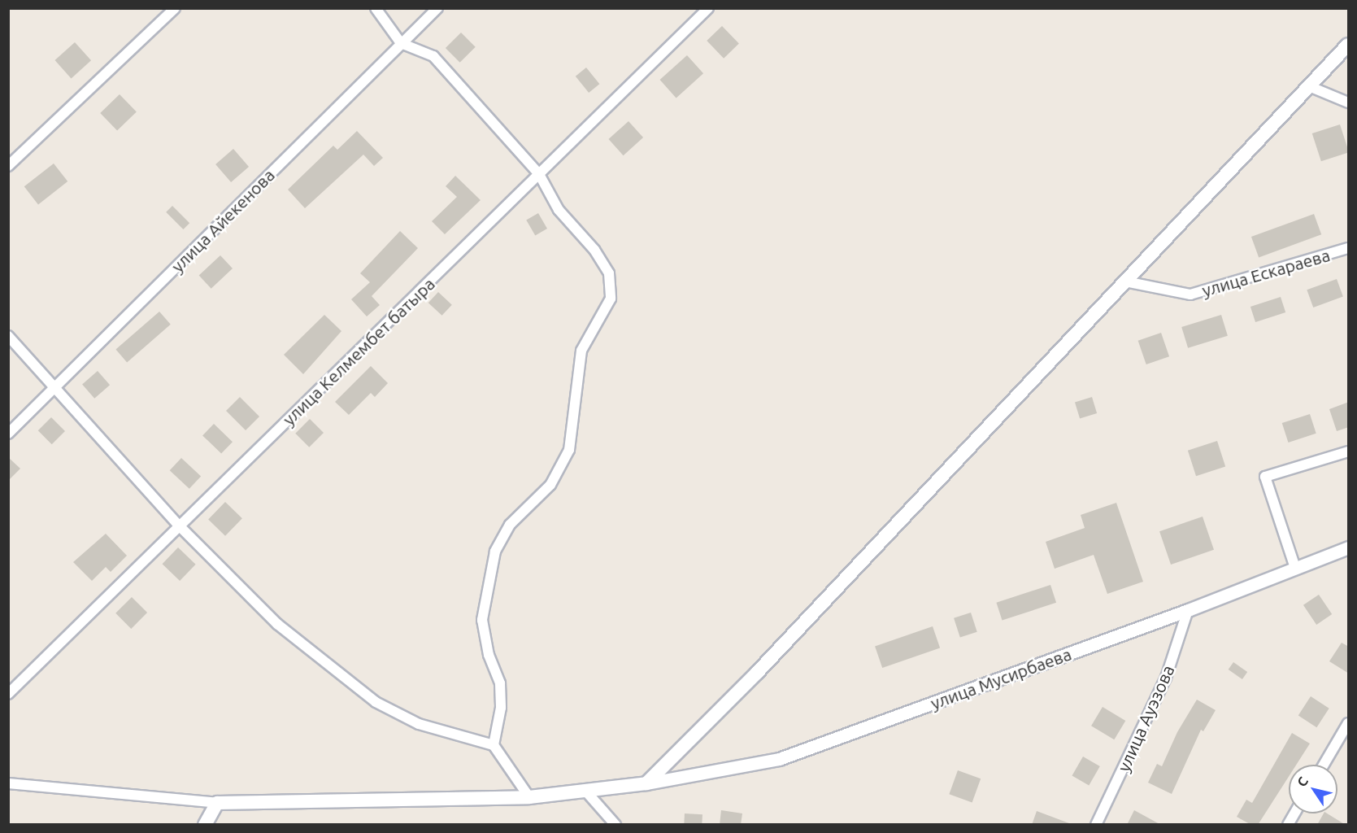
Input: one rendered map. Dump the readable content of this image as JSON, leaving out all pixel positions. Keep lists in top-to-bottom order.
{
  "streets": {
    "street": [
      "улица Айекенова",
      "улица Ескараева",
      "улица Келмембет батыра",
      "улица Мусирбаева",
      "улица Ауэзова"
    ]
  },
  "crossings": [
    ["улица Мусирбаева", "улица Ауэзова"]
  ],
  "north": "top left"
}
